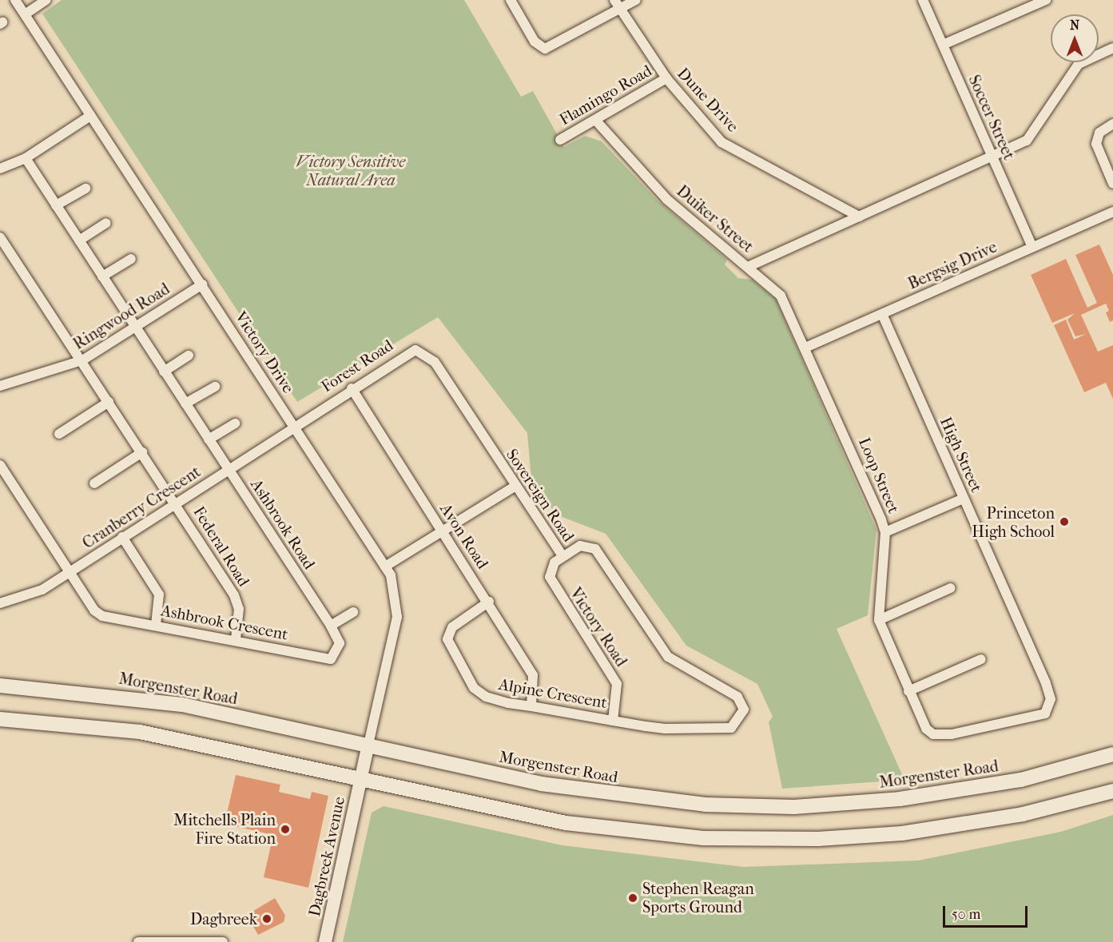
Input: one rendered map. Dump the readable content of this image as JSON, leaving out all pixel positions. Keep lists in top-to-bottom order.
{
  "streets": {
    "main road": ["Morgenster Road"],
    "street": [
      "Flamingo Road",
      "Dune Drive",
      "Soccer Street",
      "Duiker Street",
      "Bergsig Drive",
      "Ringwood Road",
      "Victory Drive",
      "Forest Road",
      "High Street",
      "Loop Street",
      "Sovereign Road",
      "Cranberry Crescent",
      "Ashbrook Road",
      "Avon Road",
      "Federal Road",
      "Ashbrook Crescent",
      "Victory Road",
      "Alpine Crescent",
      "Dagbreek Avenue"
    ]
  },
  "crossings": [
    ["Flamingo Road", "Dune Drive"],
    ["Flamingo Road", "Duiker Street"],
    ["Soccer Street", "Bergsig Drive"],
    ["Duiker Street", "Bergsig Drive"],
    ["Duiker Street", "Loop Street"],
    ["Bergsig Drive", "High Street"],
    ["Bergsig Drive", "Loop Street"],
    ["Ringwood Road", "Victory Drive"],
    ["Ringwood Road", "Ashbrook Road"],
    ["Ringwood Road", "Federal Road"],
    ["Victory Drive", "Forest Road"],
    ["Victory Drive", "Cranberry Crescent"],
    ["Victory Drive", "Morgenster Road"],
    ["Victory Drive", "Dagbreek Avenue"],
    ["Forest Road", "Sovereign Road"],
    ["Forest Road", "Cranberry Crescent"],
    ["Forest Road", "Avon Road"],
    ["High Street", "Loop Street"],
    ["Sovereign Road", "Victory Road"],
    ["Sovereign Road", "Alpine Crescent"],
    ["Cranberry Crescent", "Ashbrook Road"],
    ["Cranberry Crescent", "Federal Road"],
    ["Cranberry Crescent", "Ashbrook Crescent"],
    ["Ashbrook Road", "Ashbrook Crescent"],
    ["Avon Road", "Alpine Crescent"],
    ["Federal Road", "Ashbrook Crescent"],
    ["Victory Road", "Alpine Crescent"],
    ["Morgenster Road", "Dagbreek Avenue"]
  ],
  "parks": ["Victory Sensitive Natural Area"],
  "places": [
    "Princeton High School",
    "Mitchells Plain Fire Station",
    "Stephen Reagan Sports Ground",
    "Dagbreek"
  ],
  "scale_bar": "50 m",
  "north": "top"
}
